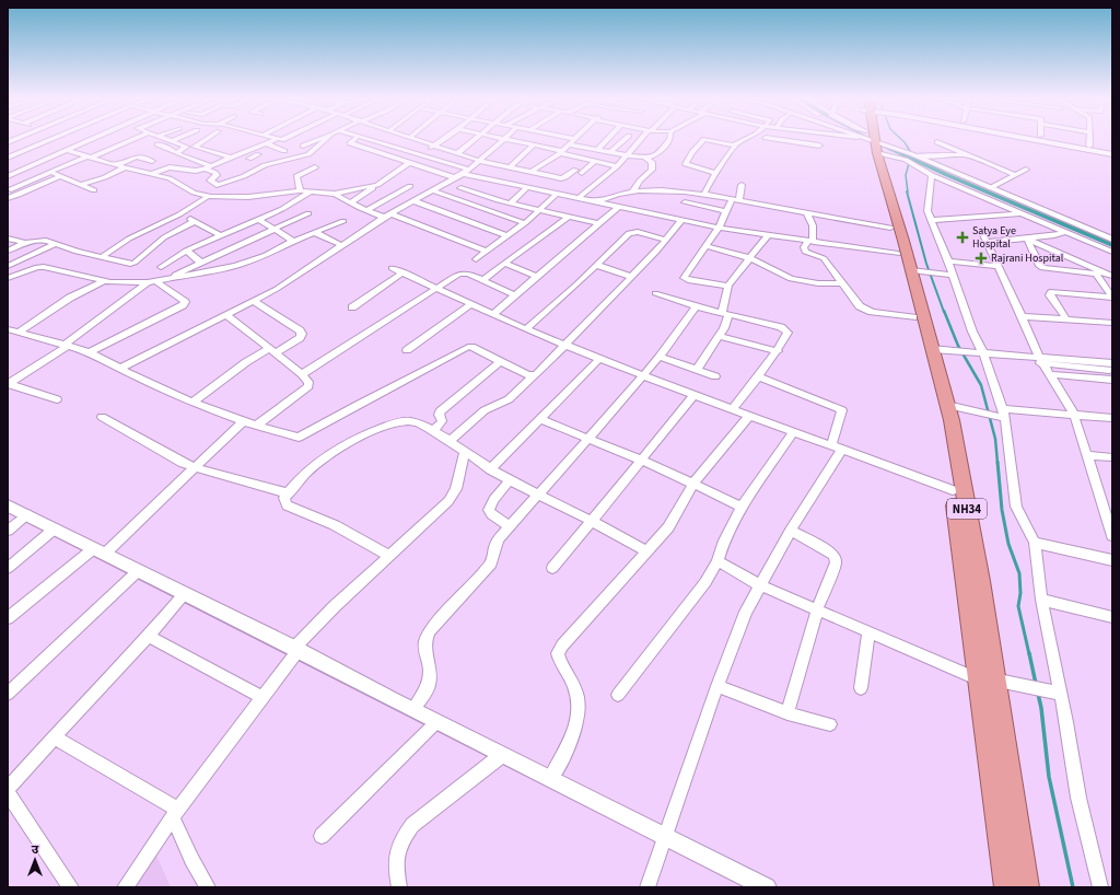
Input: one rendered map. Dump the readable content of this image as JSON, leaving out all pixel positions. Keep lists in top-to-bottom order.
{
  "streets": {
    "highway": ["NH34"]
  },
  "places": {
    "health": ["Satya Eye Hospital", "Rajrani Hospital"]
  },
  "north": "top"
}
